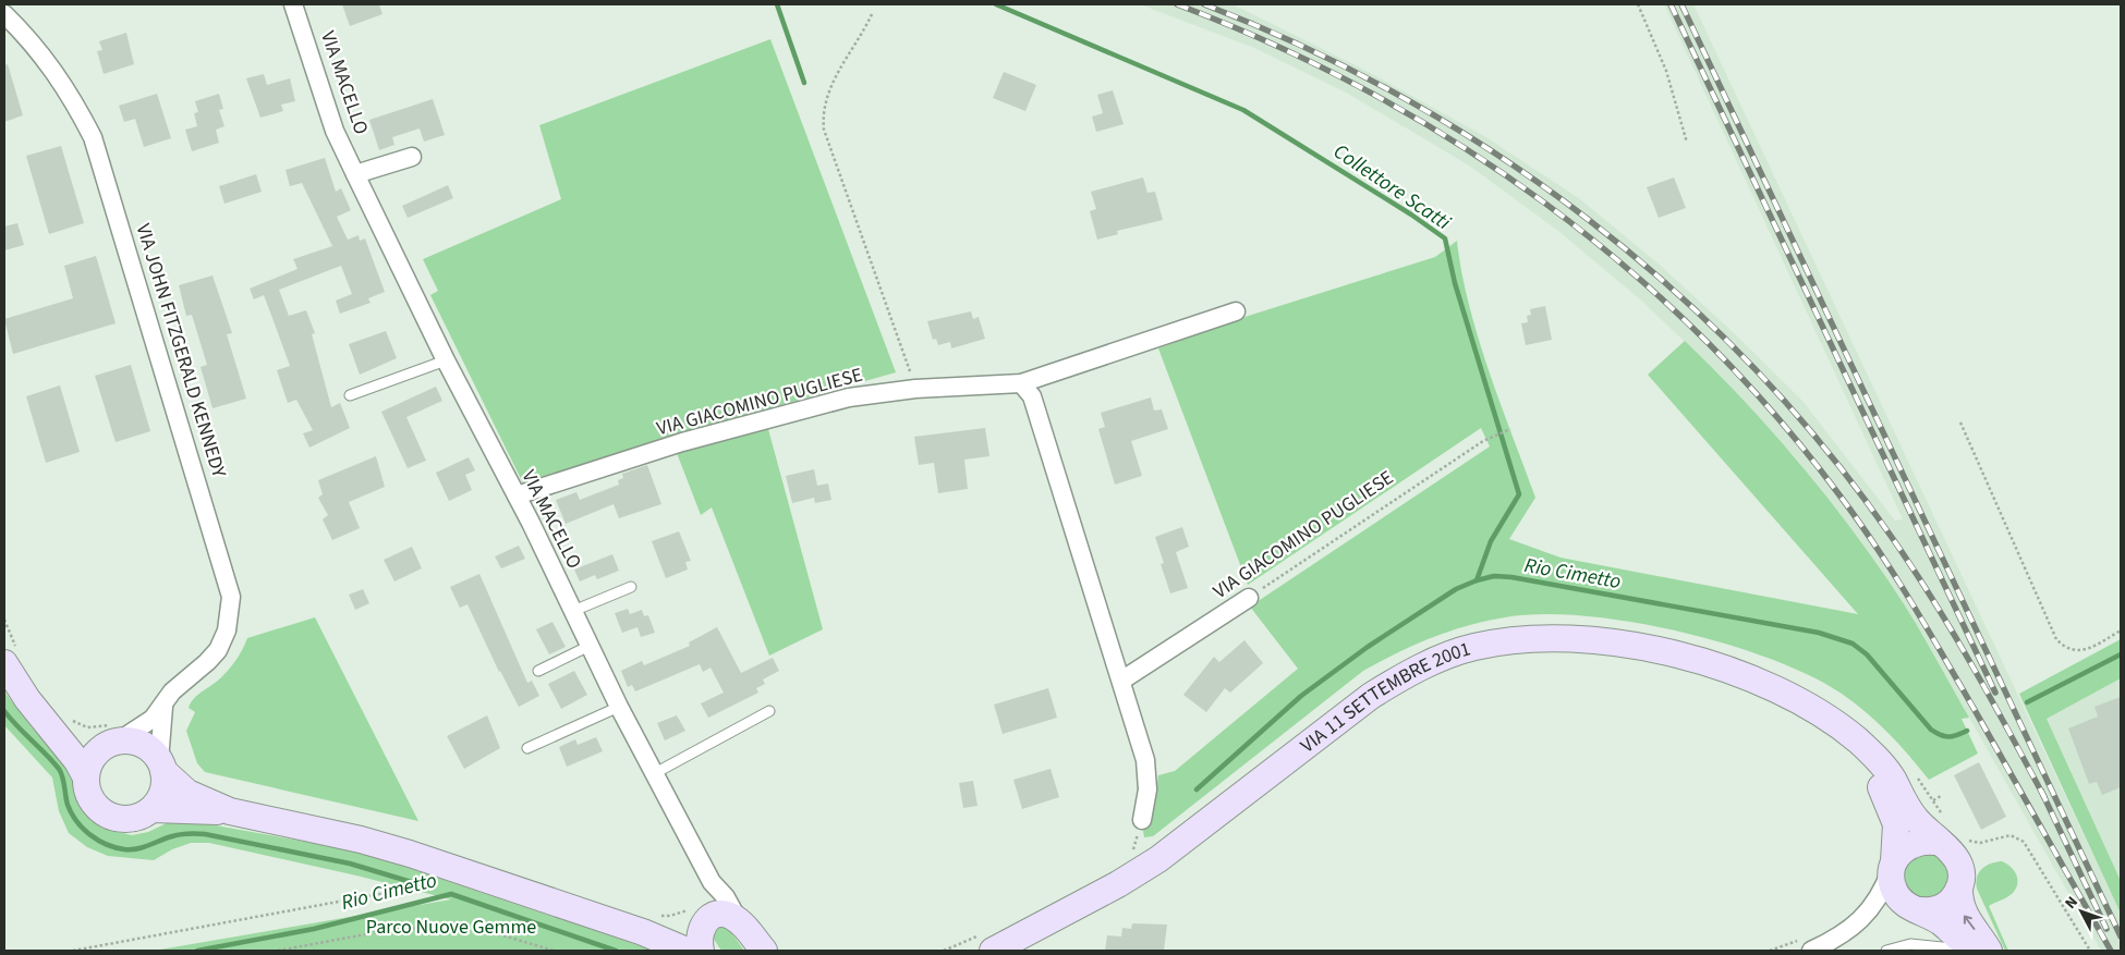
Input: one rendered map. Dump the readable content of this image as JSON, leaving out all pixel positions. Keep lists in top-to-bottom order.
{
  "streets": {
    "main road": ["VIA 11 SETTEMBRE 2001"],
    "street": ["VIA MACELLO", "VIA JOHN FITZGERALD KENNEDY", "VIA GIACOMINO PUGLIESE"]
  },
  "crossings": [
    ["VIA MACELLO", "VIA GIACOMINO PUGLIESE"]
  ],
  "water": ["Collettore Scatti", "Rio Cimetto"],
  "parks": ["Parco Nuove Gemme"],
  "north": "top left"
}
